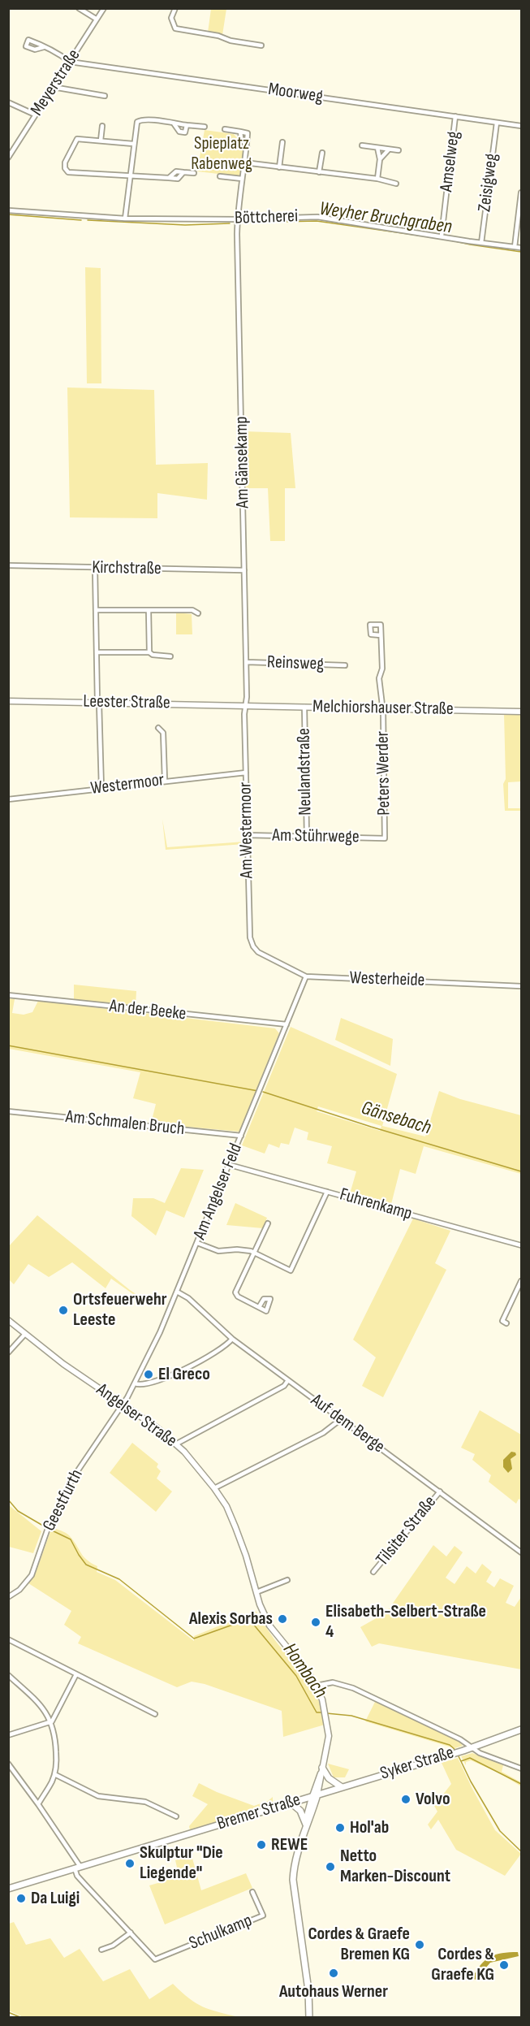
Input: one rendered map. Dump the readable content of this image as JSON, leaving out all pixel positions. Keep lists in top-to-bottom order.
{
  "streets": {
    "main road": [
      "Leester Straße",
      "Melchiorshauser Straße",
      "Angelser Straße",
      "Syker Straße",
      "Bremer Straße"
    ],
    "street": [
      "Meyerstraße",
      "Moorweg",
      "Amselweg",
      "Zeisigweg",
      "Böttcherei",
      "Am Gänsekamp",
      "Kirchstraße",
      "Reinsweg",
      "Neulandstraße",
      "Peters Werder",
      "Westermoor",
      "Am Westermoor",
      "Am Stührwege",
      "Westerheide",
      "An der Beeke",
      "Am Schmalen Bruch",
      "Am Angelser Feld",
      "Fuhrenkamp",
      "Auf dem Berge",
      "Geestfurth",
      "Tilsiter Straße",
      "Schulkamp"
    ]
  },
  "crossings": [
    ["Meyerstraße", "Moorweg"],
    ["Moorweg", "Amselweg"],
    ["Moorweg", "Zeisigweg"],
    ["Amselweg", "Böttcherei"],
    ["Zeisigweg", "Böttcherei"],
    ["Böttcherei", "Am Gänsekamp"],
    ["Am Gänsekamp", "Kirchstraße"],
    ["Am Gänsekamp", "Reinsweg"],
    ["Am Gänsekamp", "Leester Straße"],
    ["Am Gänsekamp", "Melchiorshauser Straße"],
    ["Am Gänsekamp", "Am Westermoor"],
    ["Leester Straße", "Melchiorshauser Straße"],
    ["Leester Straße", "Am Westermoor"],
    ["Melchiorshauser Straße", "Neulandstraße"],
    ["Melchiorshauser Straße", "Peters Werder"],
    ["Melchiorshauser Straße", "Am Westermoor"],
    ["Neulandstraße", "Am Stührwege"],
    ["Peters Werder", "Am Stührwege"],
    ["Westermoor", "Am Westermoor"],
    ["Am Westermoor", "Am Stührwege"],
    ["Am Westermoor", "Westerheide"],
    ["Westerheide", "Am Angelser Feld"],
    ["An der Beeke", "Am Angelser Feld"],
    ["Am Schmalen Bruch", "Am Angelser Feld"],
    ["Am Angelser Feld", "Fuhrenkamp"],
    ["Am Angelser Feld", "Angelser Straße"],
    ["Am Angelser Feld", "Auf dem Berge"],
    ["Am Angelser Feld", "Geestfurth"],
    ["Angelser Straße", "Geestfurth"],
    ["Angelser Straße", "Syker Straße"],
    ["Angelser Straße", "Bremer Straße"],
    ["Auf dem Berge", "Tilsiter Straße"],
    ["Syker Straße", "Bremer Straße"]
  ],
  "water": ["Weyher Bruchgraben", "Gänsebach", "Hombach"],
  "parks": ["Spieplatz Rabenweg"],
  "places": [
    "Ortsfeuerwehr Leeste",
    "El Greco",
    "Alexis Sorbas",
    "Elisabeth-Selbert-Straße 4",
    "Volvo",
    "Hol'ab",
    "REWE",
    "Skulptur \"Die Liegende\"",
    "Netto Marken-Discount",
    "Da Luigi",
    "Cordes & Graefe Bremen KG",
    "Cordes & Graefe KG",
    "Autohaus Werner"
  ]
}
